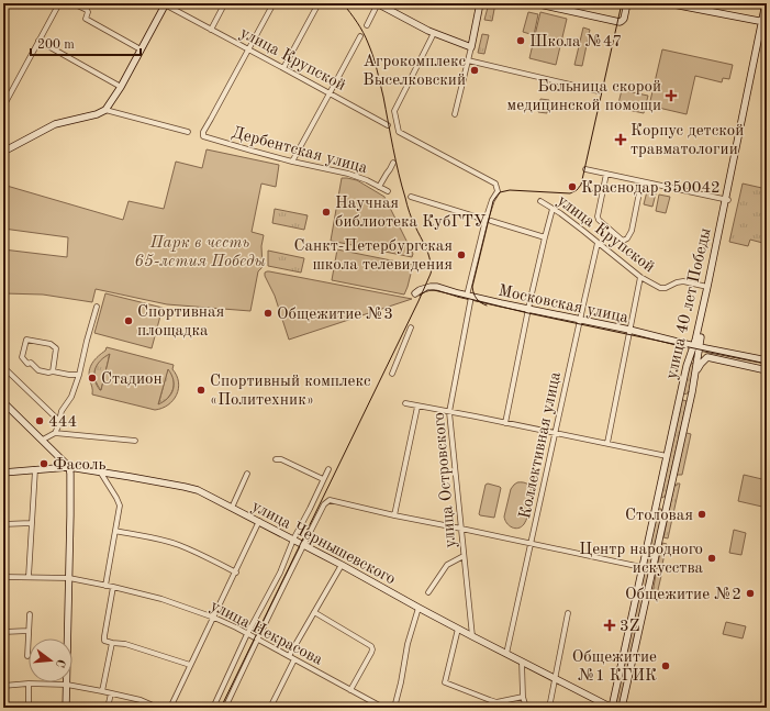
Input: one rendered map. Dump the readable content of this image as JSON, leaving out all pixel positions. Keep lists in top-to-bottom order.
{
  "streets": {
    "street": [
      "улица Крупской",
      "Дербентская улица",
      "Московская улица",
      "улица 40 лет Победы",
      "Коллективная улица",
      "улица Островского",
      "улица Чернышевского",
      "улица Некрасова"
    ]
  },
  "crossings": [
    ["улица Крупской", "Дербентская улица"],
    ["улица Крупской", "улица 40 лет Победы"],
    ["улица Крупской", "Коллективная улица"],
    ["Московская улица", "улица 40 лет Победы"],
    ["Московская улица", "Коллективная улица"],
    ["Московская улица", "улица Островского"],
    ["улица 40 лет Победы", "улица Чернышевского"],
    ["Коллективная улица", "улица Чернышевского"],
    ["улица Островского", "улица Чернышевского"]
  ],
  "parks": ["Парк в честь 65-летия Победы"],
  "places": {
    "other": [
      "Школа №47",
      "Агрокомплекс Выселковский",
      "Краснодар 350042",
      "Научная библиотека КубГТУ",
      "Санкт-Петербургская школа телевидения",
      "Общежитие №3",
      "Спортивная площадка",
      "Стадион",
      "Спортивный комплекс «Политехник»",
      "444",
      "Фасоль",
      "Столовая",
      "Центр народного искусства",
      "Общежитие №2",
      "Общежитие №1 КГИК"
    ],
    "health": ["Больница скорой медицинской помощи", "Корпус детской травматологии", "3Z"]
  },
  "scale_bar": "200 m",
  "north": "right"
}
